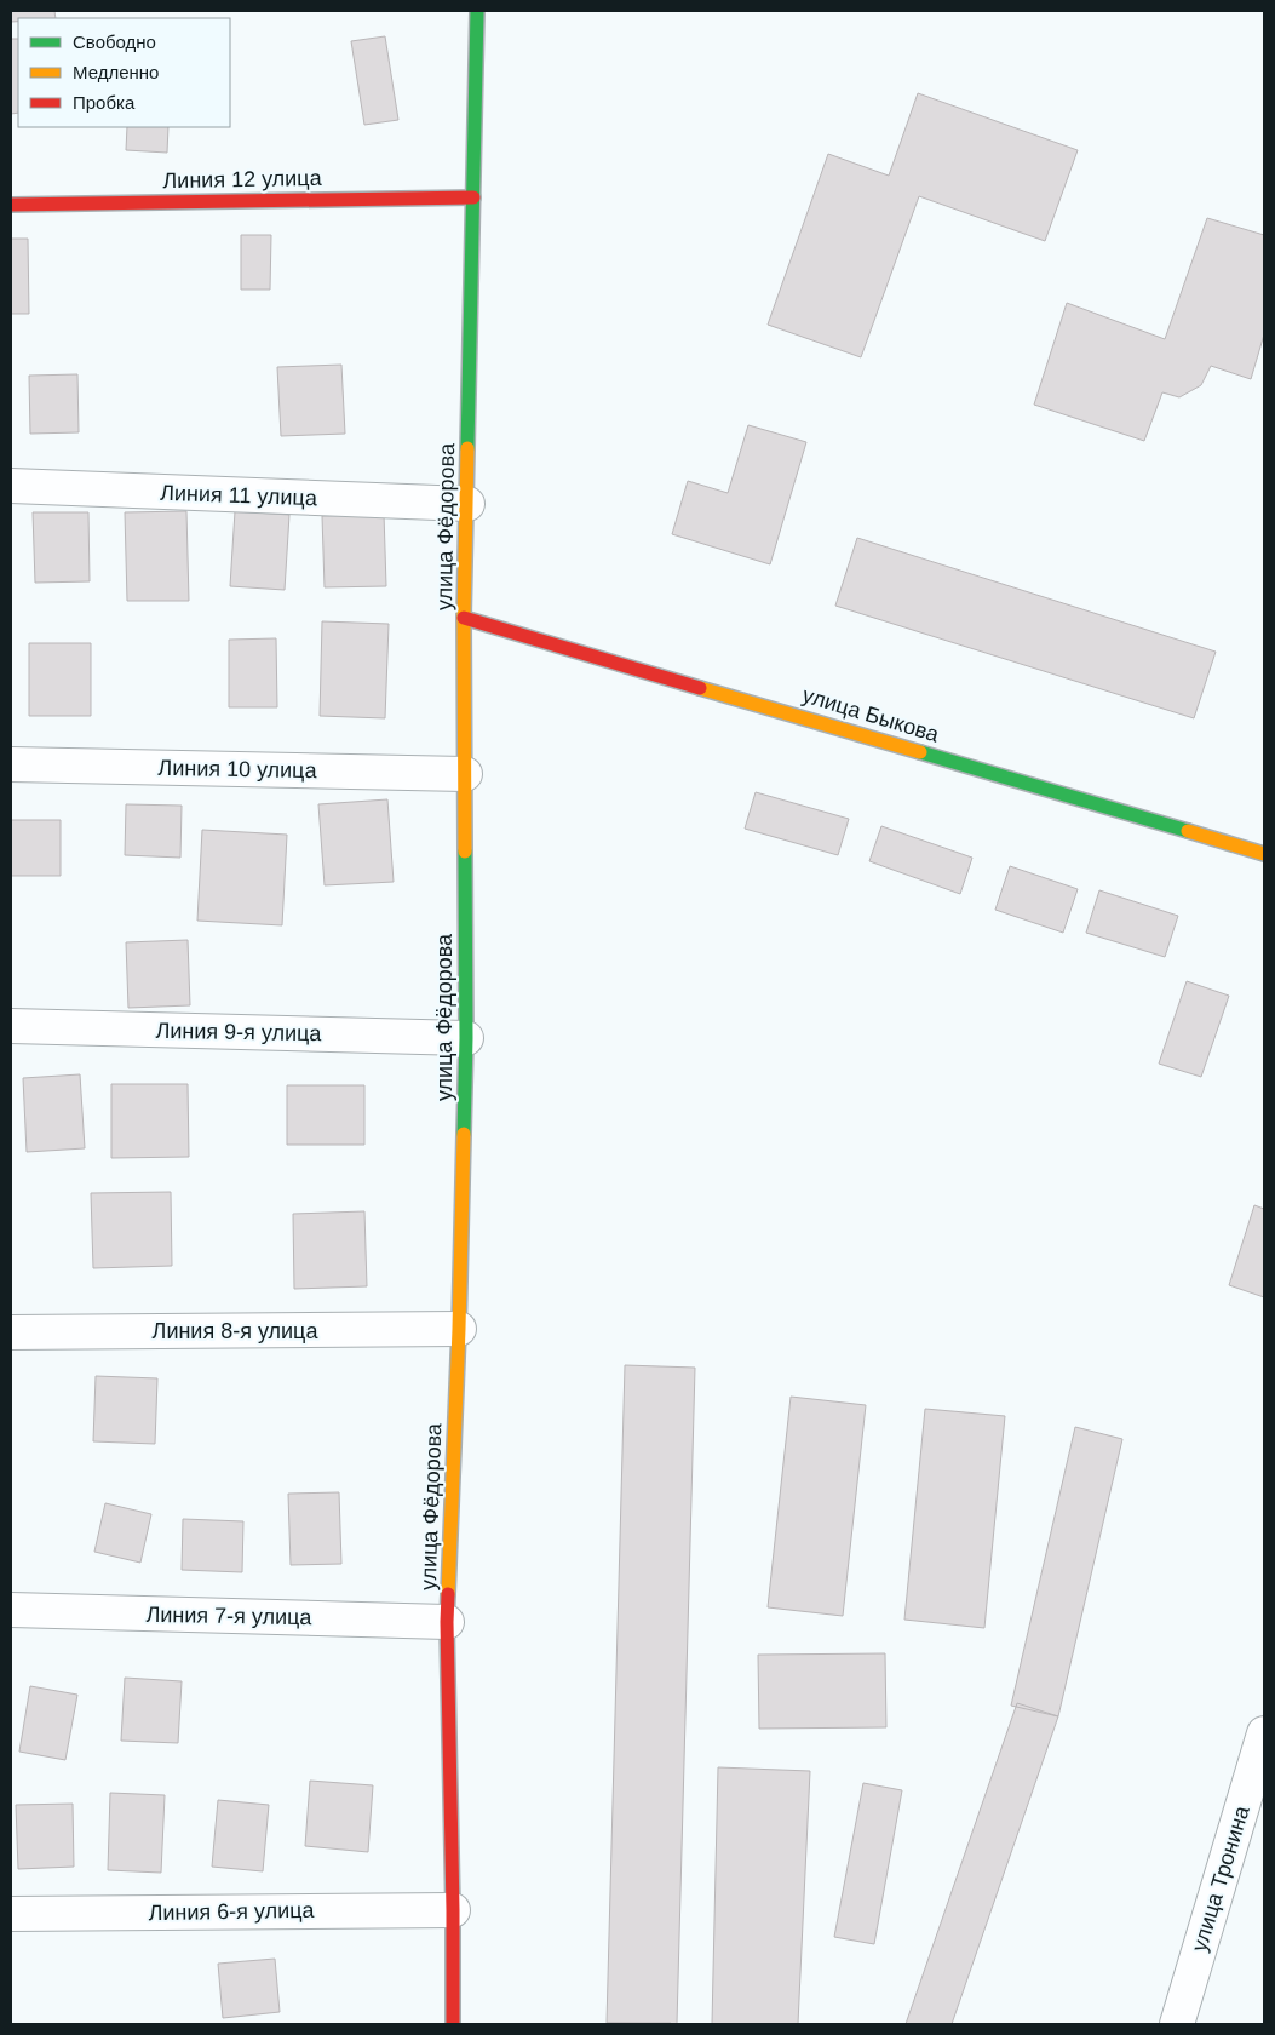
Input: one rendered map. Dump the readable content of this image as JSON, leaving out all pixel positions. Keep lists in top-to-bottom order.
{
  "streets": {
    "street": [
      "Линия 12 улица",
      "Линия 11 улица",
      "улица Фёдорова",
      "улица Быкова",
      "Линия 10 улица",
      "Линия 9-я улица",
      "Линия 8-я улица",
      "Линия 7-я улица",
      "улица Тронина",
      "Линия 6-я улица"
    ]
  },
  "crossings": [
    ["Линия 12 улица", "улица Фёдорова"],
    ["Линия 11 улица", "улица Фёдорова"],
    ["улица Фёдорова", "улица Быкова"],
    ["улица Фёдорова", "Линия 10 улица"],
    ["улица Фёдорова", "Линия 9-я улица"],
    ["улица Фёдорова", "Линия 8-я улица"],
    ["улица Фёдорова", "Линия 7-я улица"],
    ["улица Фёдорова", "Линия 6-я улица"]
  ],
  "legend": ["Свободно", "Медленно", "Пробка"]
}
